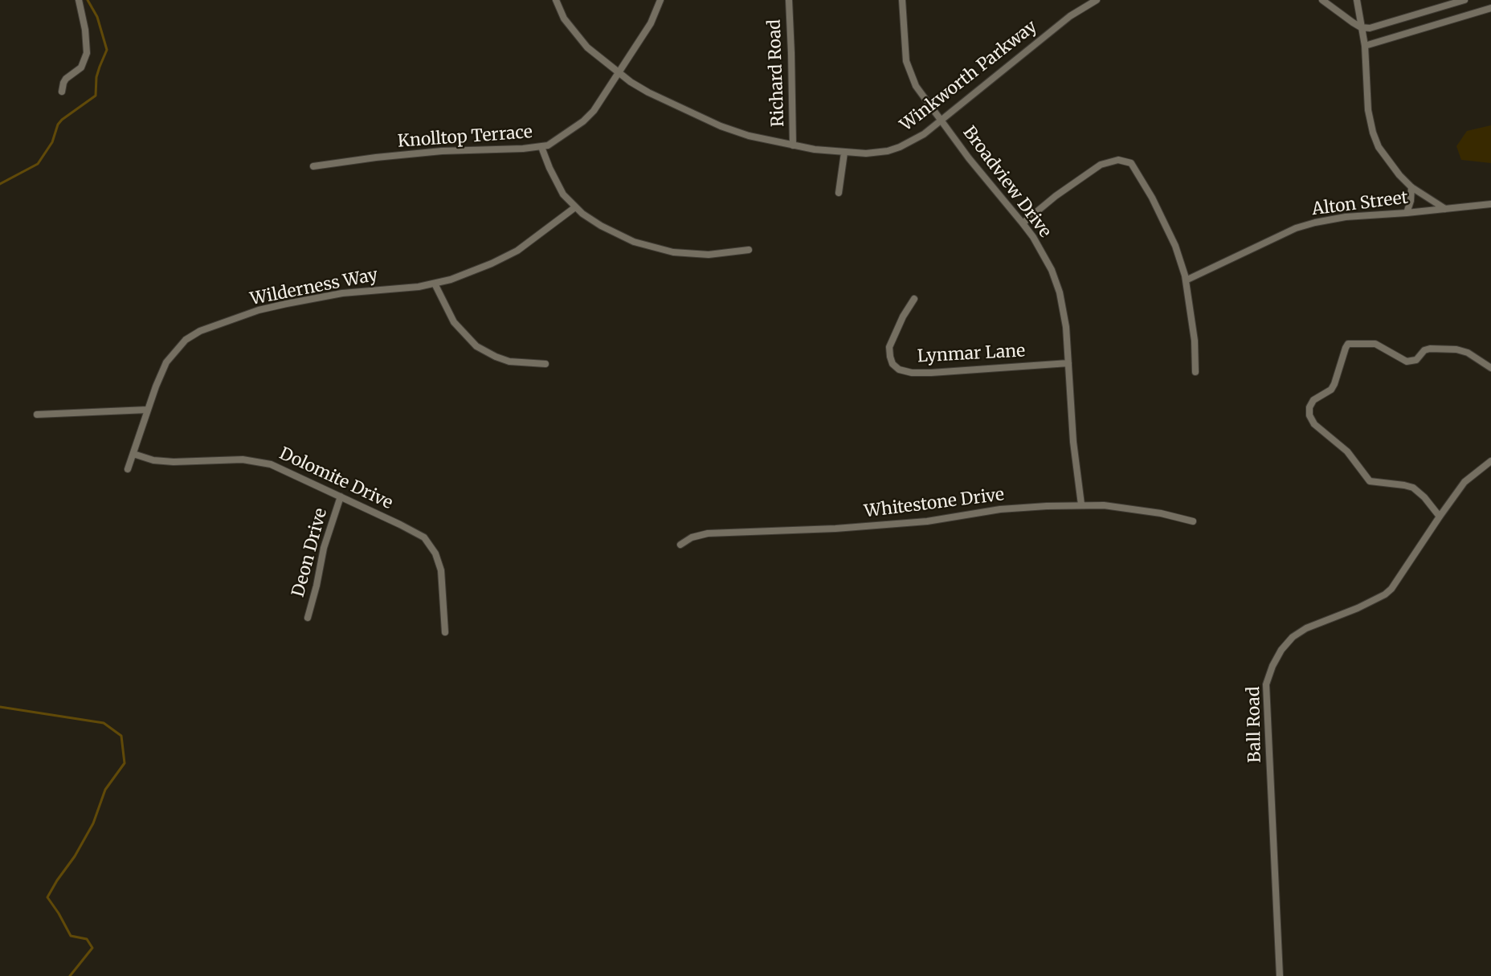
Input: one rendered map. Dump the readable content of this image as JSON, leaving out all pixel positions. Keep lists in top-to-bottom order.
{
  "streets": {
    "street": [
      "Richard Road",
      "Winkworth Parkway",
      "Knolltop Terrace",
      "Broadview Drive",
      "Alton Street",
      "Wilderness Way",
      "Lynmar Lane",
      "Dolomite Drive",
      "Whitestone Drive",
      "Deon Drive",
      "Ball Road"
    ]
  },
  "crossings": [
    ["Richard Road", "Winkworth Parkway"],
    ["Winkworth Parkway", "Knolltop Terrace"],
    ["Winkworth Parkway", "Broadview Drive"],
    ["Broadview Drive", "Lynmar Lane"],
    ["Broadview Drive", "Whitestone Drive"],
    ["Wilderness Way", "Dolomite Drive"],
    ["Dolomite Drive", "Deon Drive"]
  ]
}
